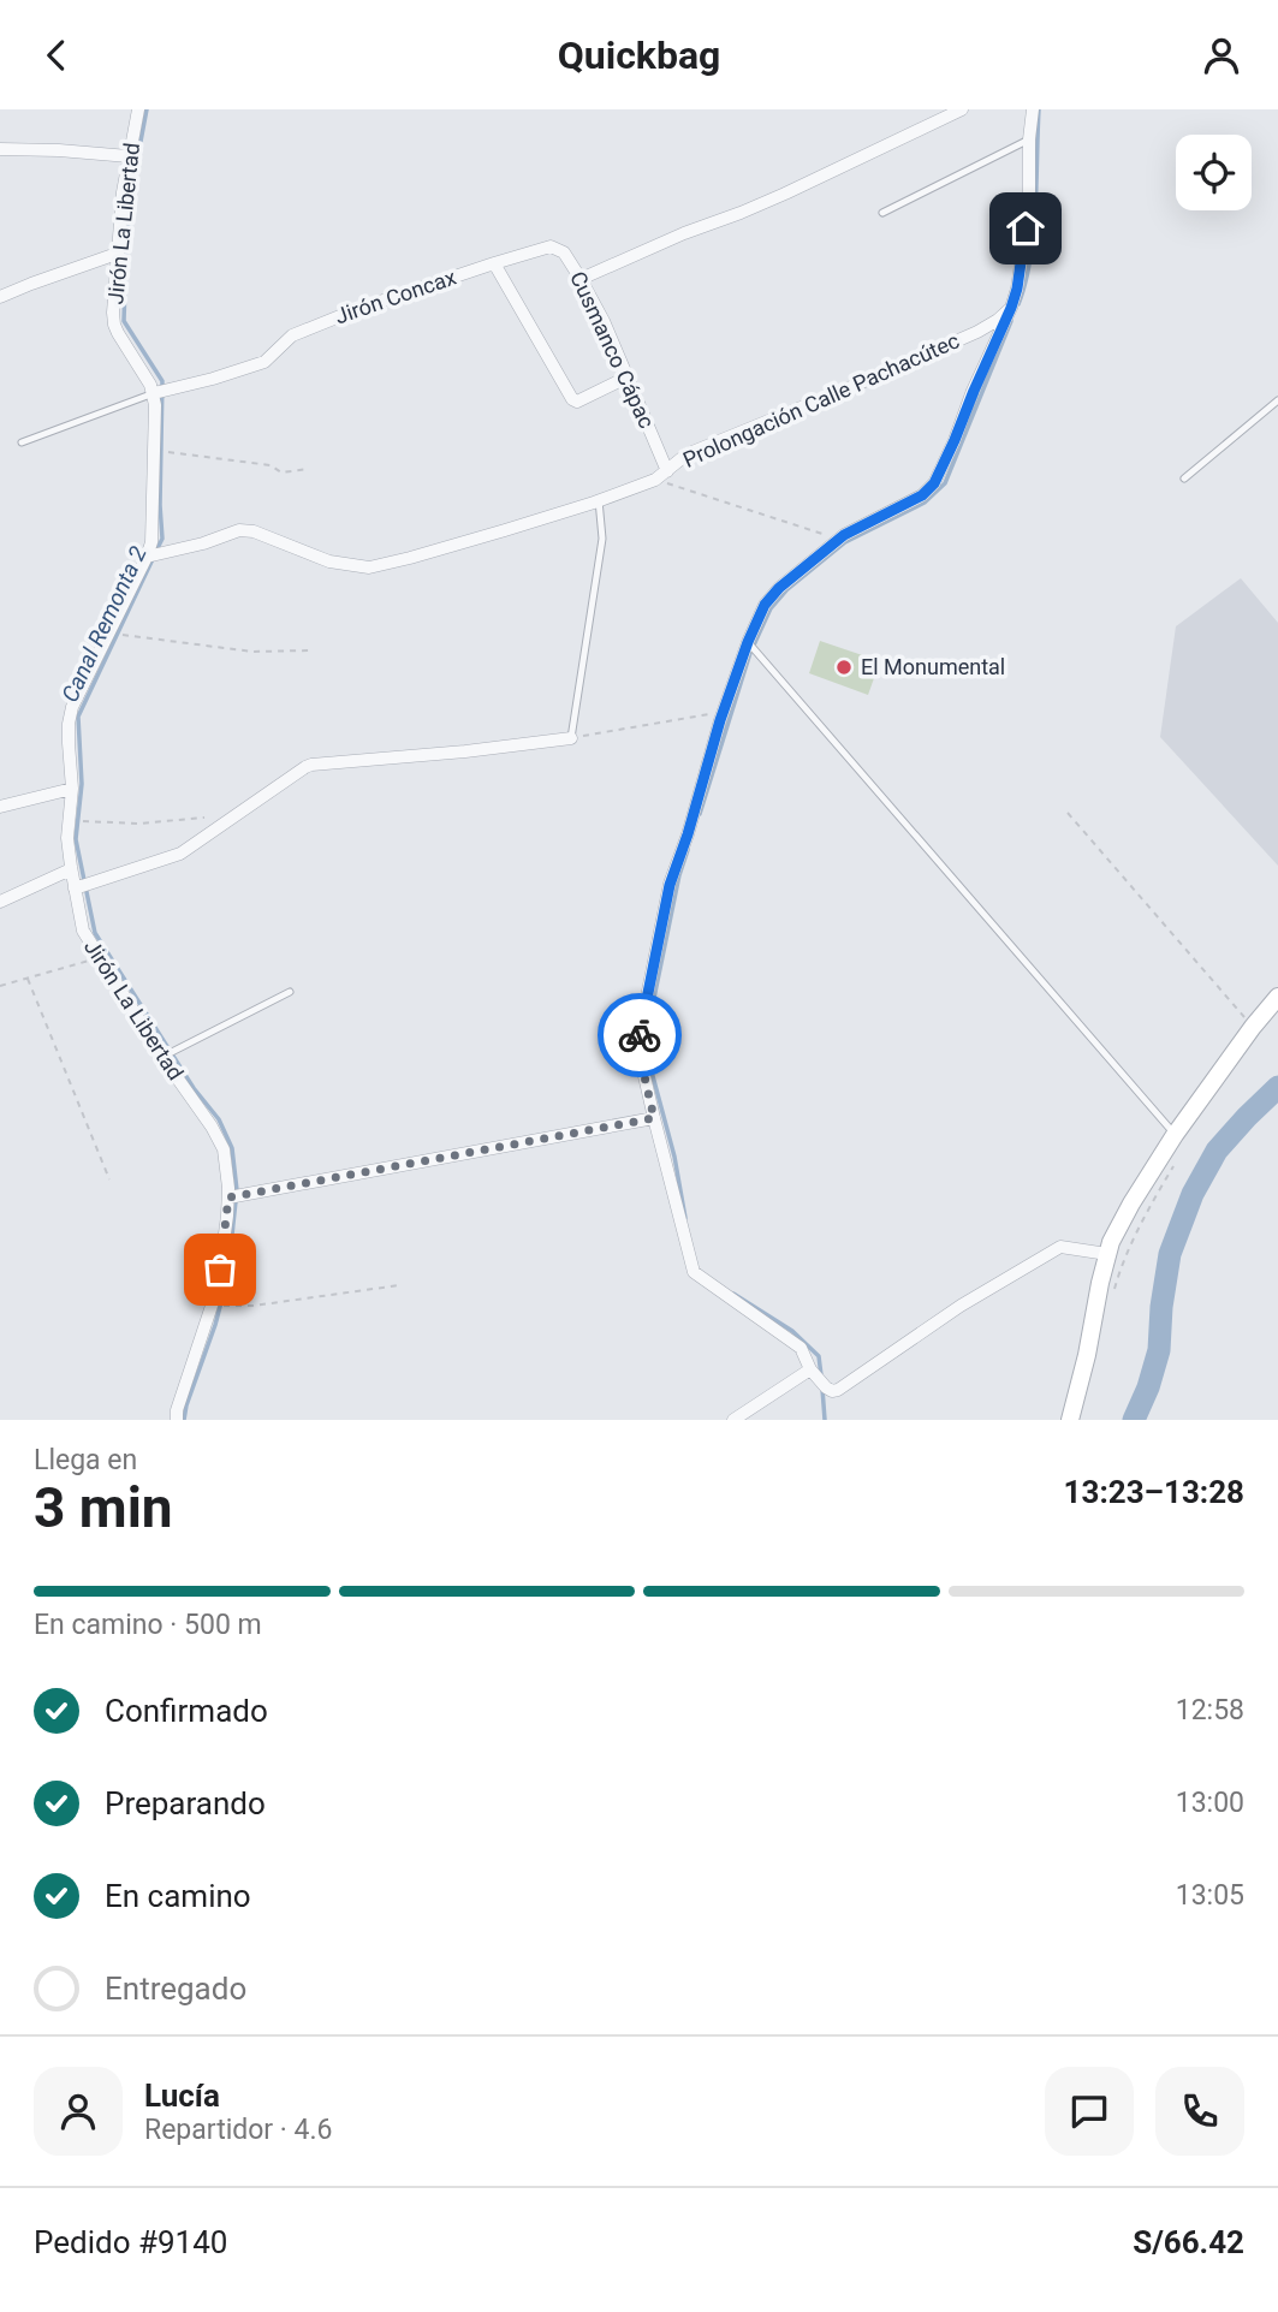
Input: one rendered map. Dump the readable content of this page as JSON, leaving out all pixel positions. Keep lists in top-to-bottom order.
{
  "streets": {
    "street": [
      "Jirón La Libertad",
      "Jirón Concax",
      "Cusmanco Cápac",
      "Prolongación Calle Pachacútec"
    ]
  },
  "crossings": [
    ["Jirón La Libertad", "Jirón Concax"],
    ["Jirón La Libertad", "Prolongación Calle Pachacútec"],
    ["Jirón Concax", "Cusmanco Cápac"],
    ["Cusmanco Cápac", "Prolongación Calle Pachacútec"]
  ],
  "water": ["Canal Remonta 2"],
  "places": ["El Monumental"],
  "page": {
    "header": "Quickbag",
    "heading": ["3 min", "Llega en", "13:23–13:28"],
    "panel": [
      "Lucía",
      "Repartidor · 4.6",
      "Pedido #9140",
      "S/66.42"
    ],
    "bar": "En camino · 500 m",
    "list": [
      ["Confirmado", "12:58"],
      ["Preparando", "13:00"],
      ["En camino", "13:05"],
      "Entregado"
    ]
  }
}
